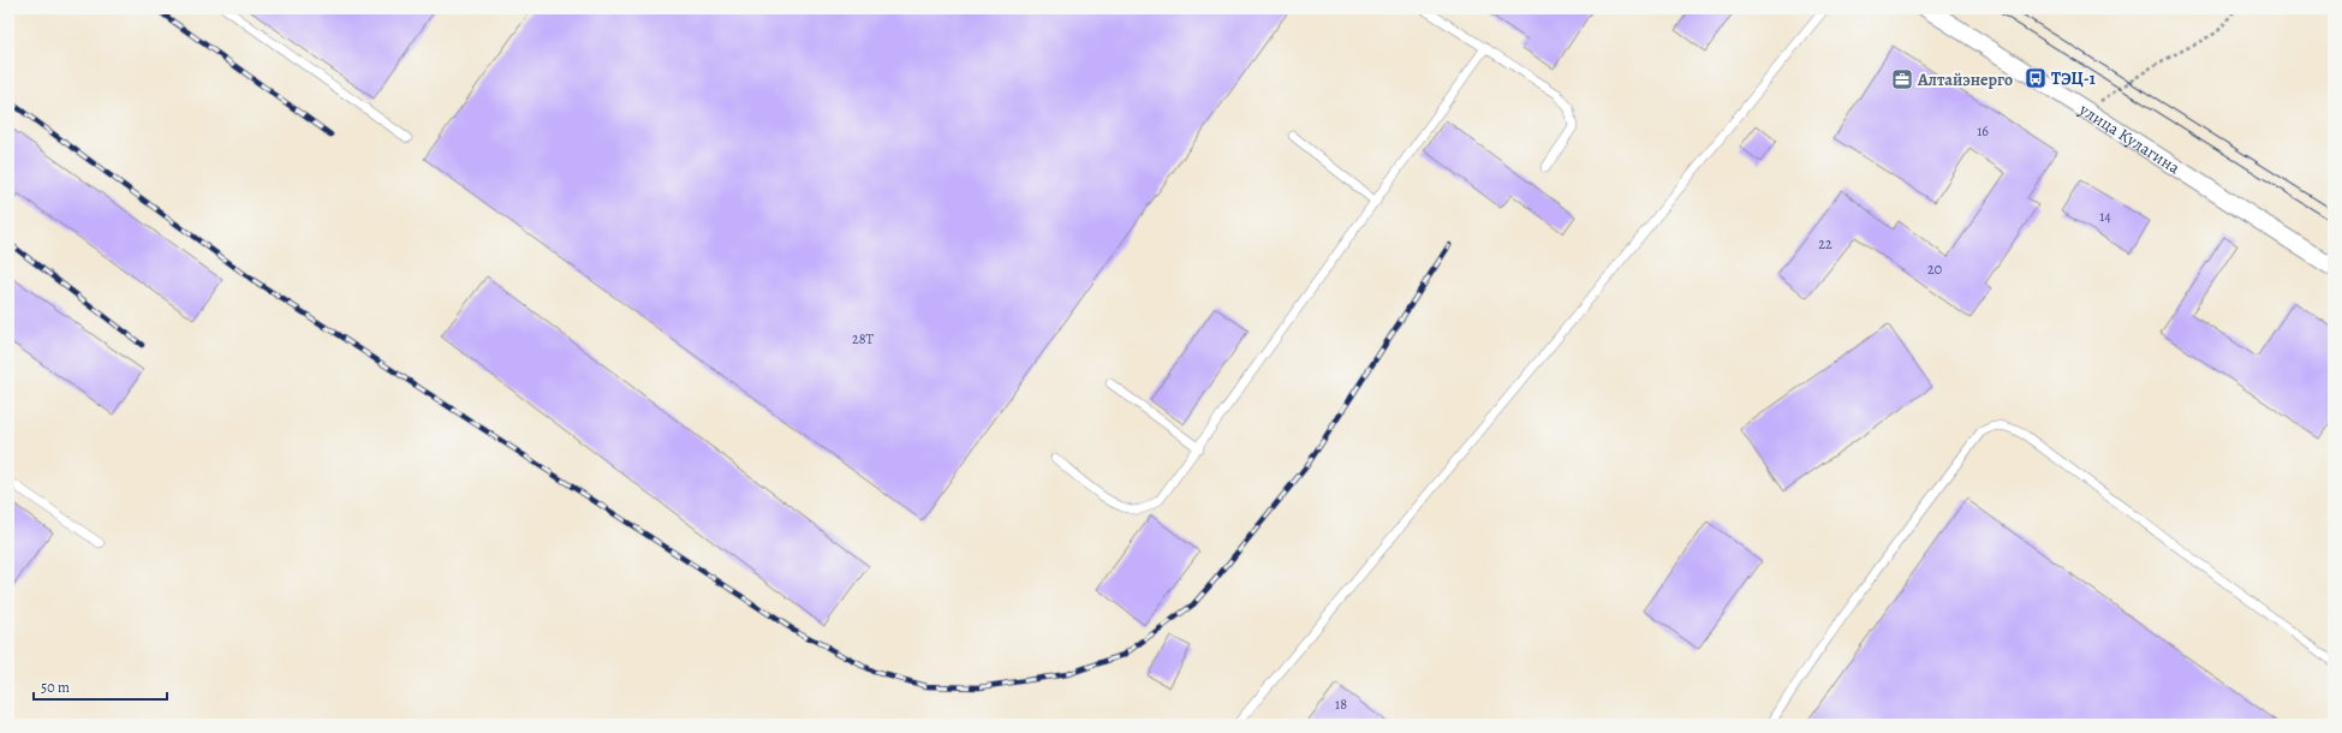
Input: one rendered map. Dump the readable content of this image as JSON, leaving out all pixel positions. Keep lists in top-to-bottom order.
{
  "streets": {
    "street": ["улица Кулагина"]
  },
  "places": {
    "bus stop": ["ТЭЦ-1"],
    "office": ["Алтайэнерго"]
  },
  "house_numbers": [
    "16",
    "14",
    "22",
    "20",
    "28Т",
    "18"
  ],
  "scale_bar": "50 m"
}
